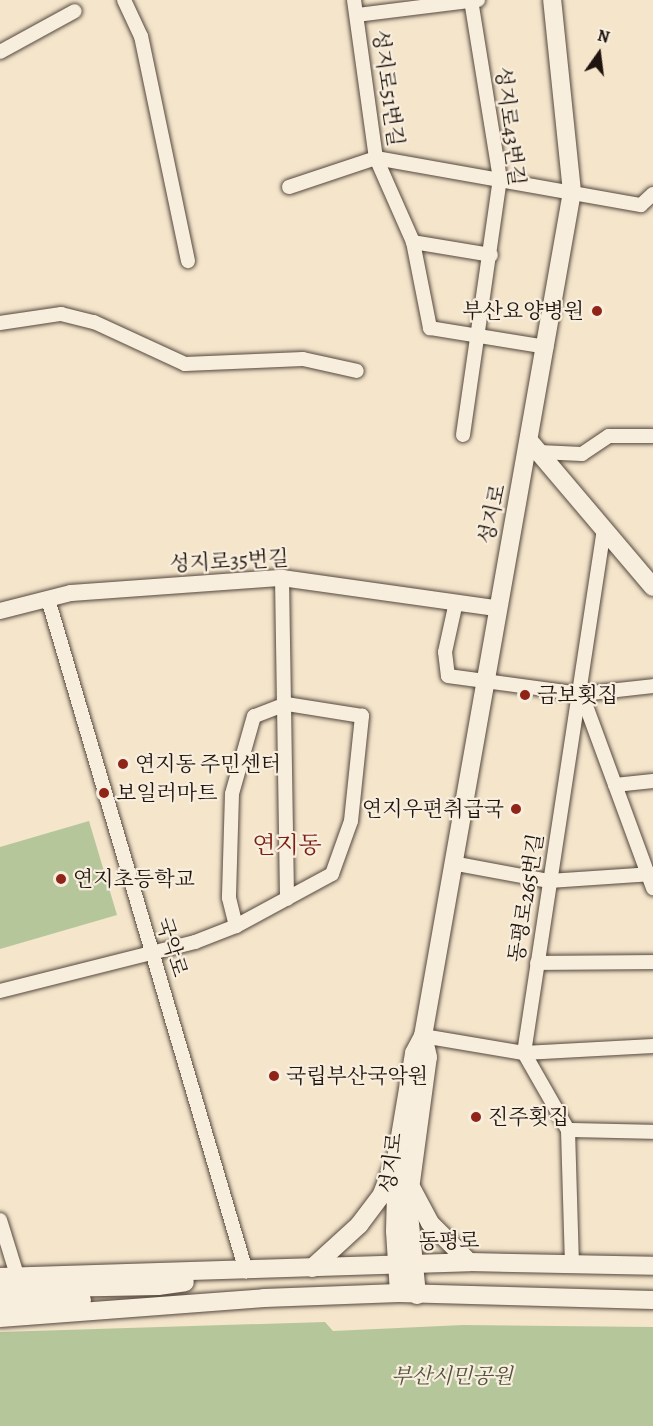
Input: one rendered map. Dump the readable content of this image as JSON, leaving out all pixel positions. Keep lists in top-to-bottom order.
{
  "streets": {
    "main road": ["성지로", "동평로"],
    "street": [
      "성지로51번길",
      "성지로43번길",
      "성지로35번길",
      "동평로265번길",
      "국악로"
    ]
  },
  "crossings": [
    ["성지로51번길", "성지로43번길"],
    ["성지로51번길", "성지로"],
    ["성지로", "성지로35번길"],
    ["성지로", "동평로"],
    ["성지로35번길", "국악로"],
    ["국악로", "동평로"]
  ],
  "districts": ["연지동"],
  "parks": ["부산시민공원"],
  "places": [
    "부산요양병원",
    "금보횟집",
    "연지동 주민센터",
    "보일러마트",
    "연지우편취급국",
    "연지초등학교",
    "국립부산국악원",
    "진주횟집"
  ],
  "north": "top"
}
